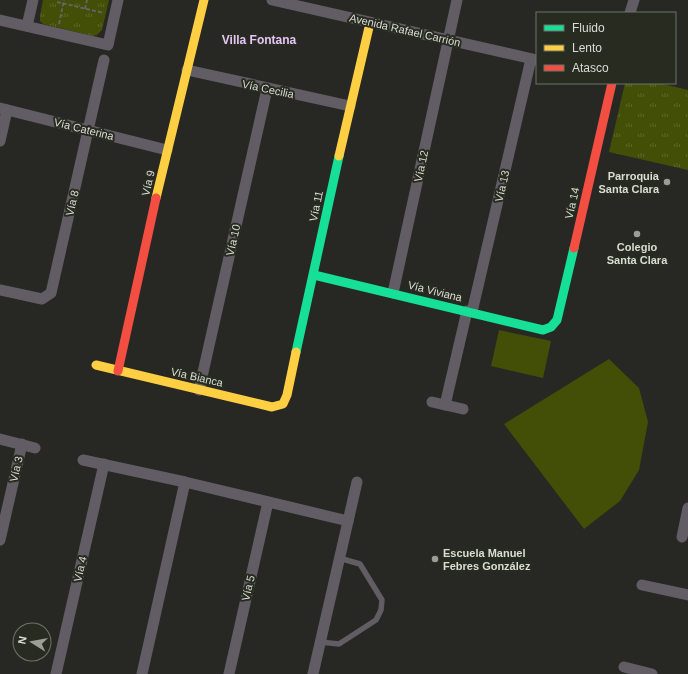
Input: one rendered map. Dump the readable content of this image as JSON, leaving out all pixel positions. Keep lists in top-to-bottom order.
{
  "streets": {
    "street": [
      "Avenida Rafael Carrión",
      "Vía Cecilia",
      "Vía Caterina",
      "Vía 12",
      "Vía 9",
      "Vía 13",
      "Vía 8",
      "Vía 14",
      "Vía 11",
      "Vía 10",
      "Vía Viviana",
      "Vía Bianca",
      "Vía 3",
      "Vía 4",
      "Vía 5"
    ]
  },
  "crossings": [
    ["Avenida Rafael Carrión", "Vía 12"],
    ["Avenida Rafael Carrión", "Vía 13"],
    ["Avenida Rafael Carrión", "Vía 11"],
    ["Vía Cecilia", "Vía 9"],
    ["Vía Cecilia", "Vía 11"],
    ["Vía Cecilia", "Vía 10"],
    ["Vía Caterina", "Vía 9"],
    ["Vía Caterina", "Vía 8"],
    ["Vía 12", "Vía Viviana"],
    ["Vía 9", "Vía Bianca"],
    ["Vía 13", "Vía Viviana"],
    ["Vía 14", "Vía Viviana"],
    ["Vía 11", "Vía Viviana"],
    ["Vía 11", "Vía Bianca"],
    ["Vía 10", "Vía Bianca"]
  ],
  "districts": ["Villa Fontana"],
  "places": ["Parroquia Santa Clara", "Colegio Santa Clara", "Escuela Manuel Febres González"],
  "legend": ["Fluido", "Lento", "Atasco"],
  "north": "left"
}
